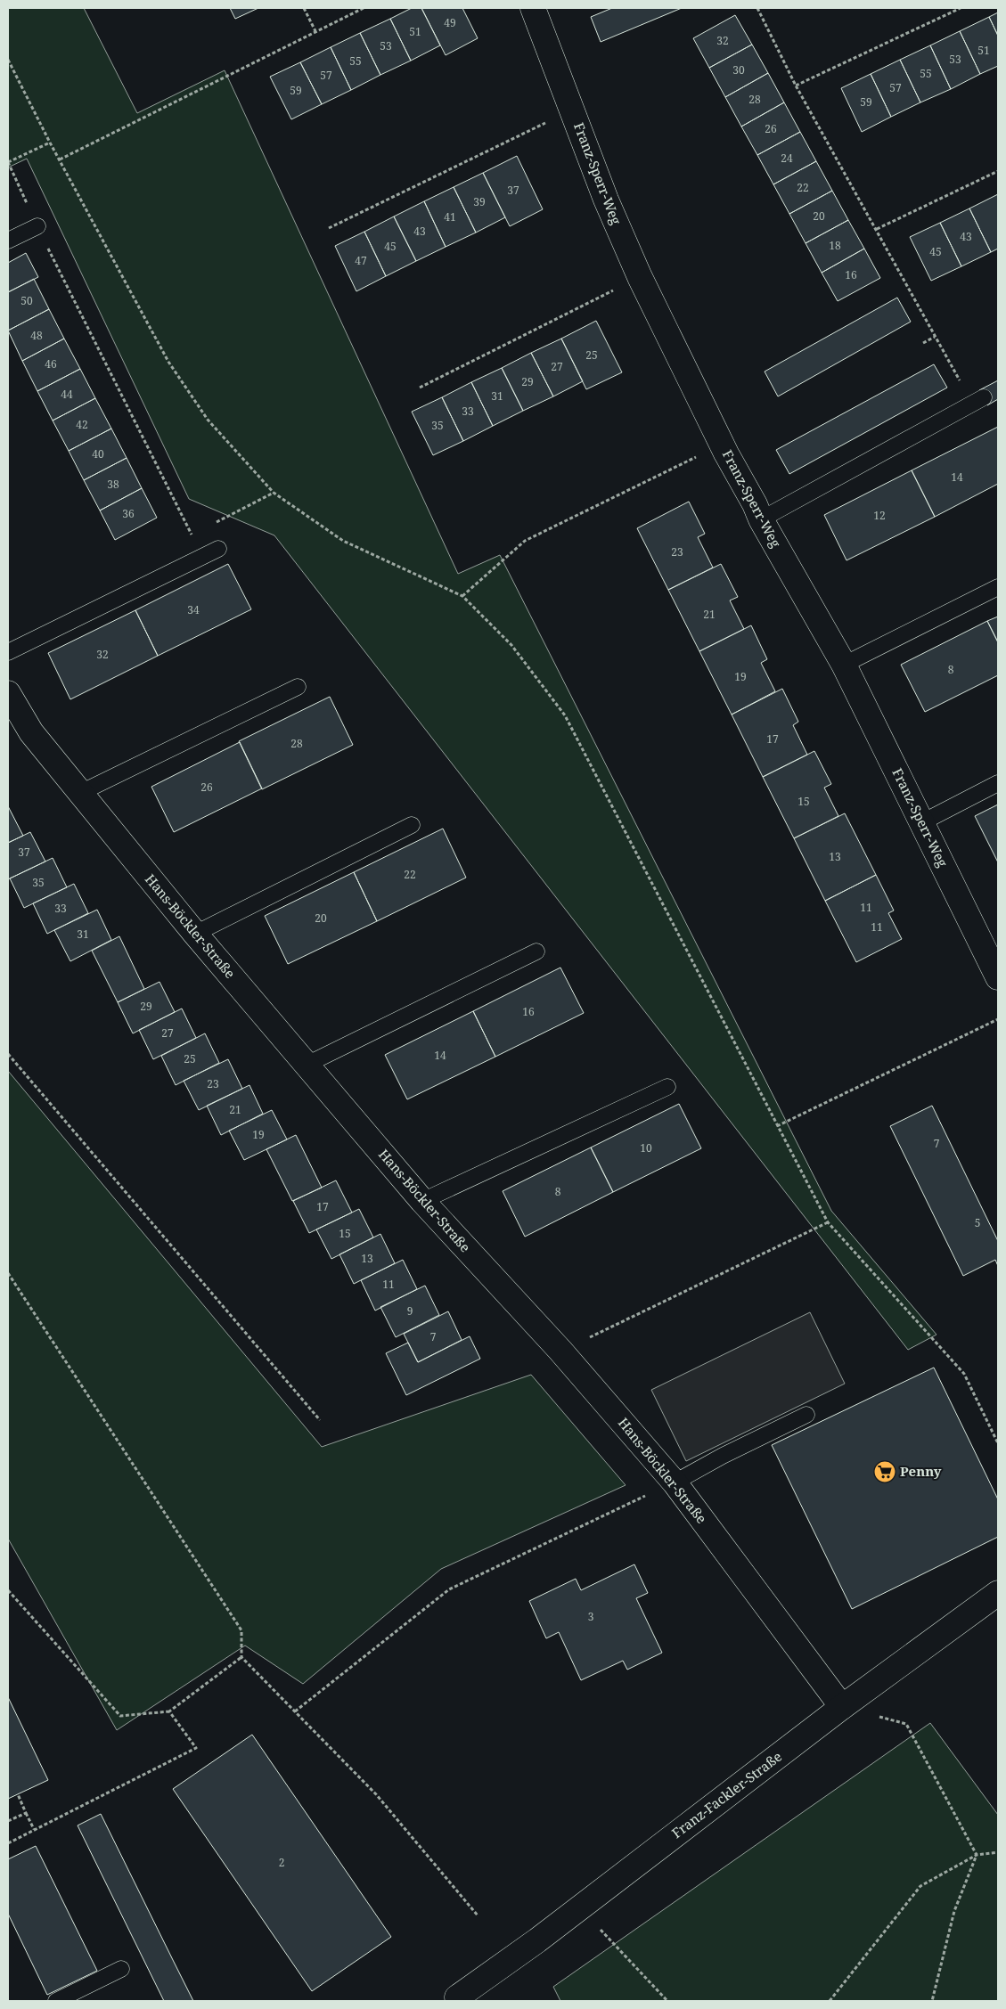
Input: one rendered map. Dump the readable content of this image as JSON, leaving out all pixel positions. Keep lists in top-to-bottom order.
{
  "streets": {
    "street": ["Franz-Sperr-Weg", "Hans-Böckler-Straße", "Franz-Fackler-Straße"]
  },
  "crossings": [
    ["Hans-Böckler-Straße", "Franz-Fackler-Straße"]
  ],
  "places": {
    "supermarket": ["Penny"]
  },
  "house_numbers": [
    "49",
    "51",
    "32",
    "53",
    "51",
    "53",
    "55",
    "30",
    "55",
    "57",
    "57",
    "59",
    "28",
    "59",
    "26",
    "24",
    "22",
    "37",
    "39",
    "20",
    "41",
    "43",
    "43",
    "18",
    "45",
    "45",
    "47",
    "16",
    "50",
    "48",
    "25",
    "46",
    "27",
    "29",
    "44",
    "31",
    "33",
    "42",
    "35",
    "40",
    "14",
    "38",
    "36",
    "12",
    "23",
    "34",
    "21",
    "32",
    "8",
    "19",
    "17",
    "28",
    "26",
    "15",
    "37",
    "13",
    "22",
    "35",
    "11",
    "33",
    "20",
    "11",
    "31",
    "29",
    "16",
    "27",
    "14",
    "25",
    "23",
    "21",
    "19",
    "7",
    "10",
    "8",
    "17",
    "5",
    "15",
    "13",
    "11",
    "9",
    "7",
    "3",
    "2"
  ]
}
